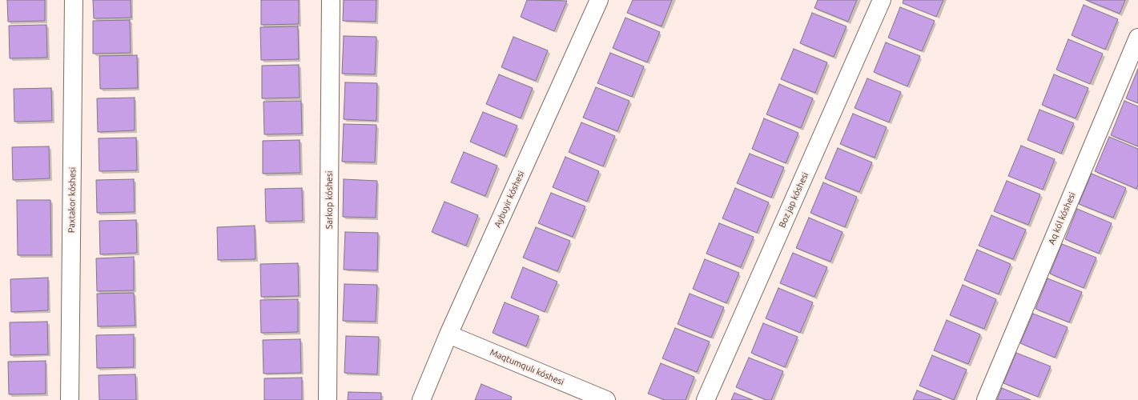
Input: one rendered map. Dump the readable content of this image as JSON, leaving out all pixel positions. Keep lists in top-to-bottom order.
{
  "streets": {
    "street": [
      "Aybuyir kóshesi",
      "Paxtakor kóshesi",
      "Sarkop kóshesi",
      "Boz jap kóshesi",
      "Aq kól kóshesi",
      "Maqtumqulı kóshesi"
    ]
  },
  "crossings": [
    ["Aybuyir kóshesi", "Maqtumqulı kóshesi"]
  ]
}
